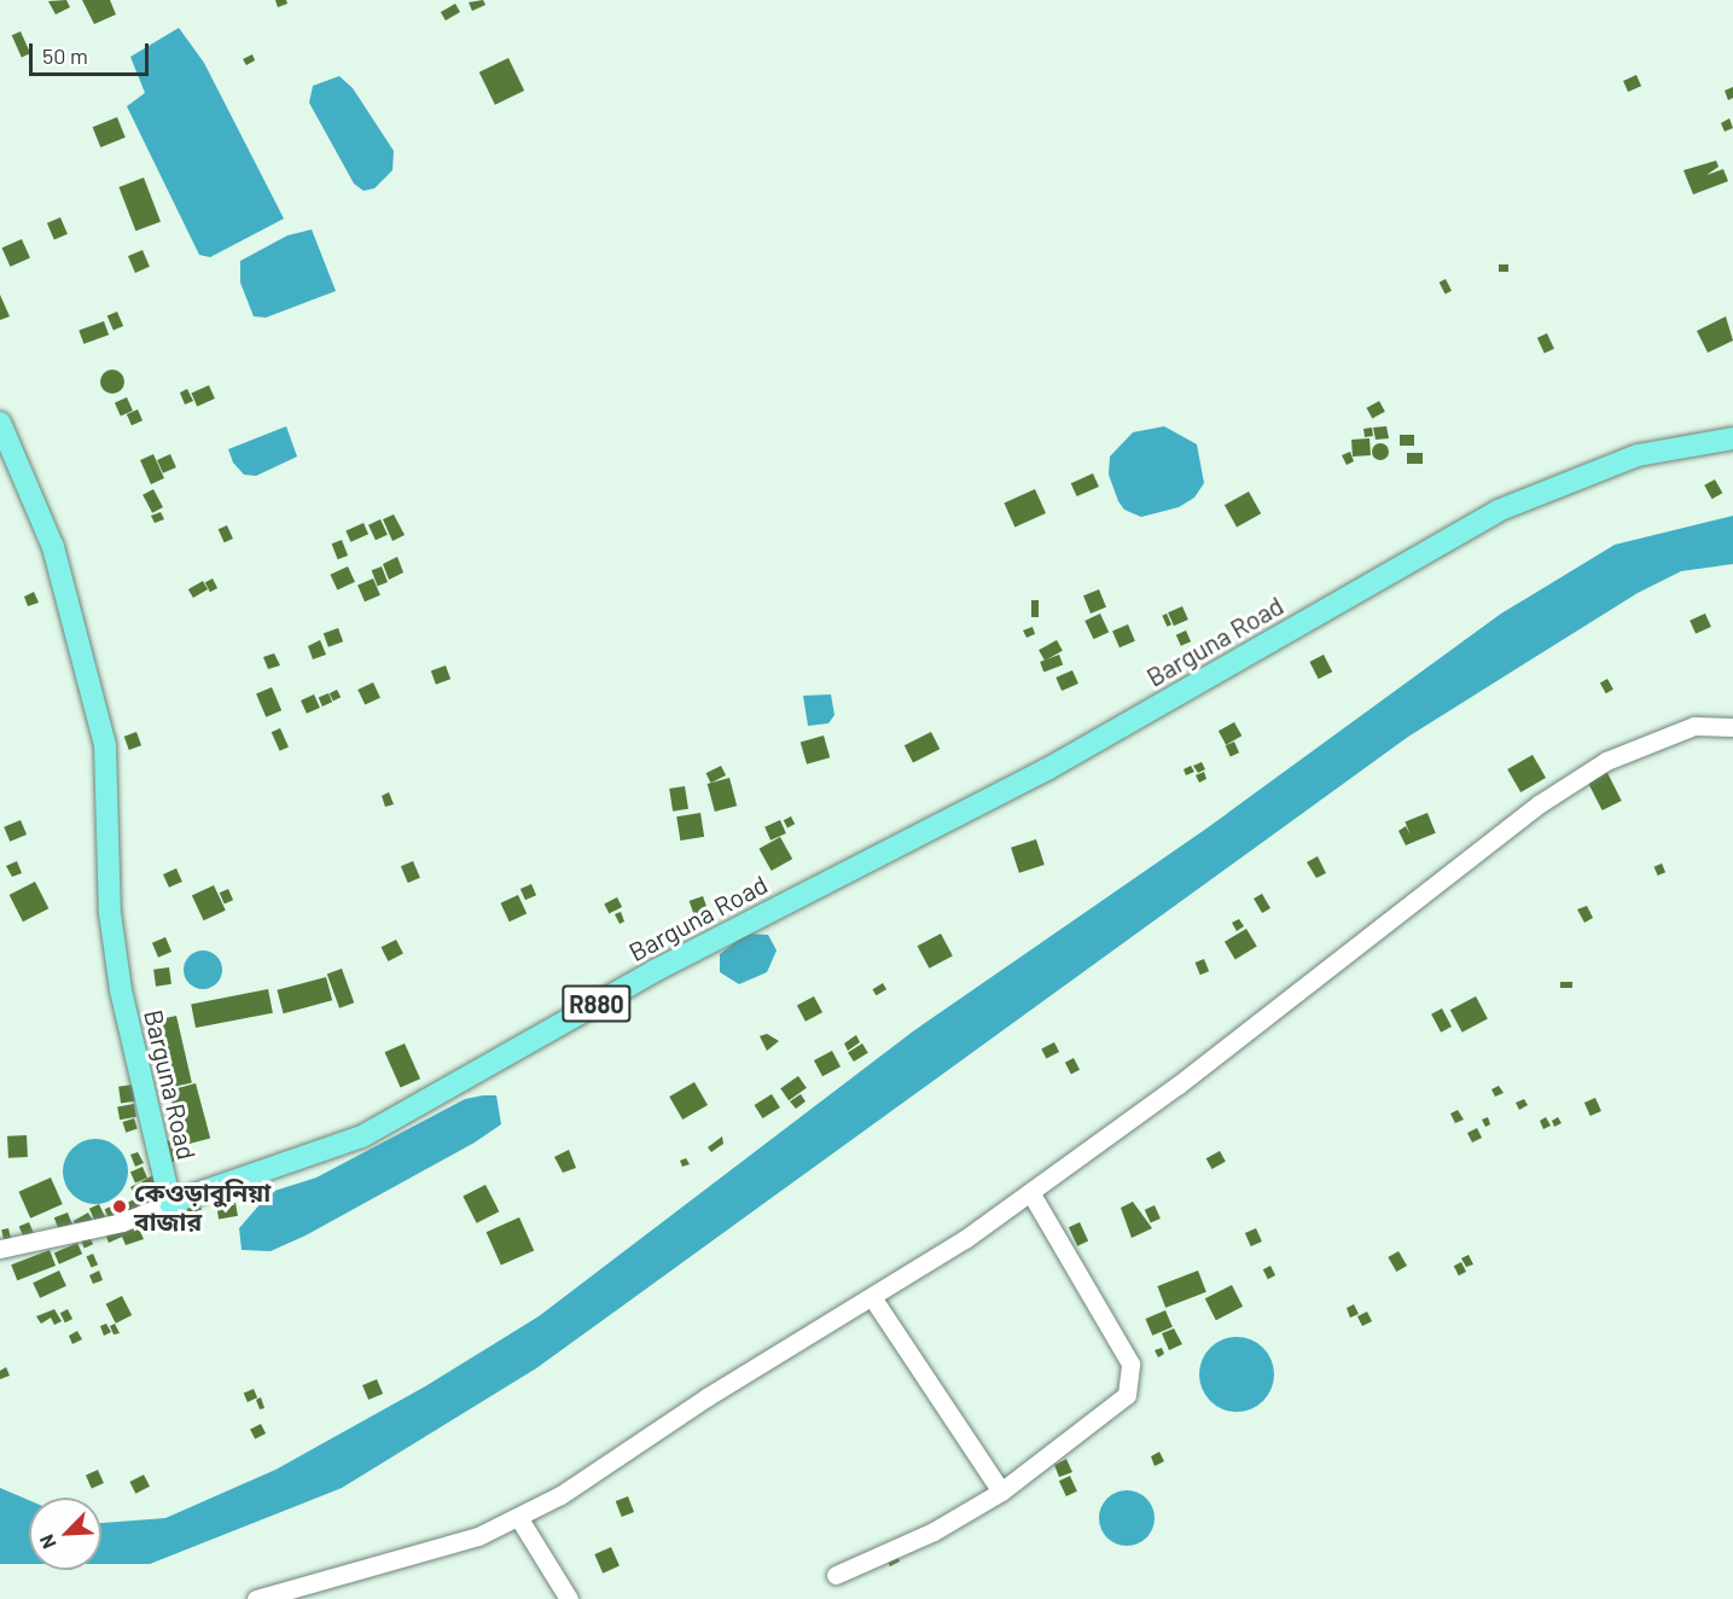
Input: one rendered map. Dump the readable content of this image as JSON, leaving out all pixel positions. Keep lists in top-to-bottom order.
{
  "streets": {
    "main road": ["Barguna Road", "R880"]
  },
  "places": ["কেওড়াবুনিয়া বাজার"],
  "scale_bar": "50 m",
  "north": "bottom left"
}
